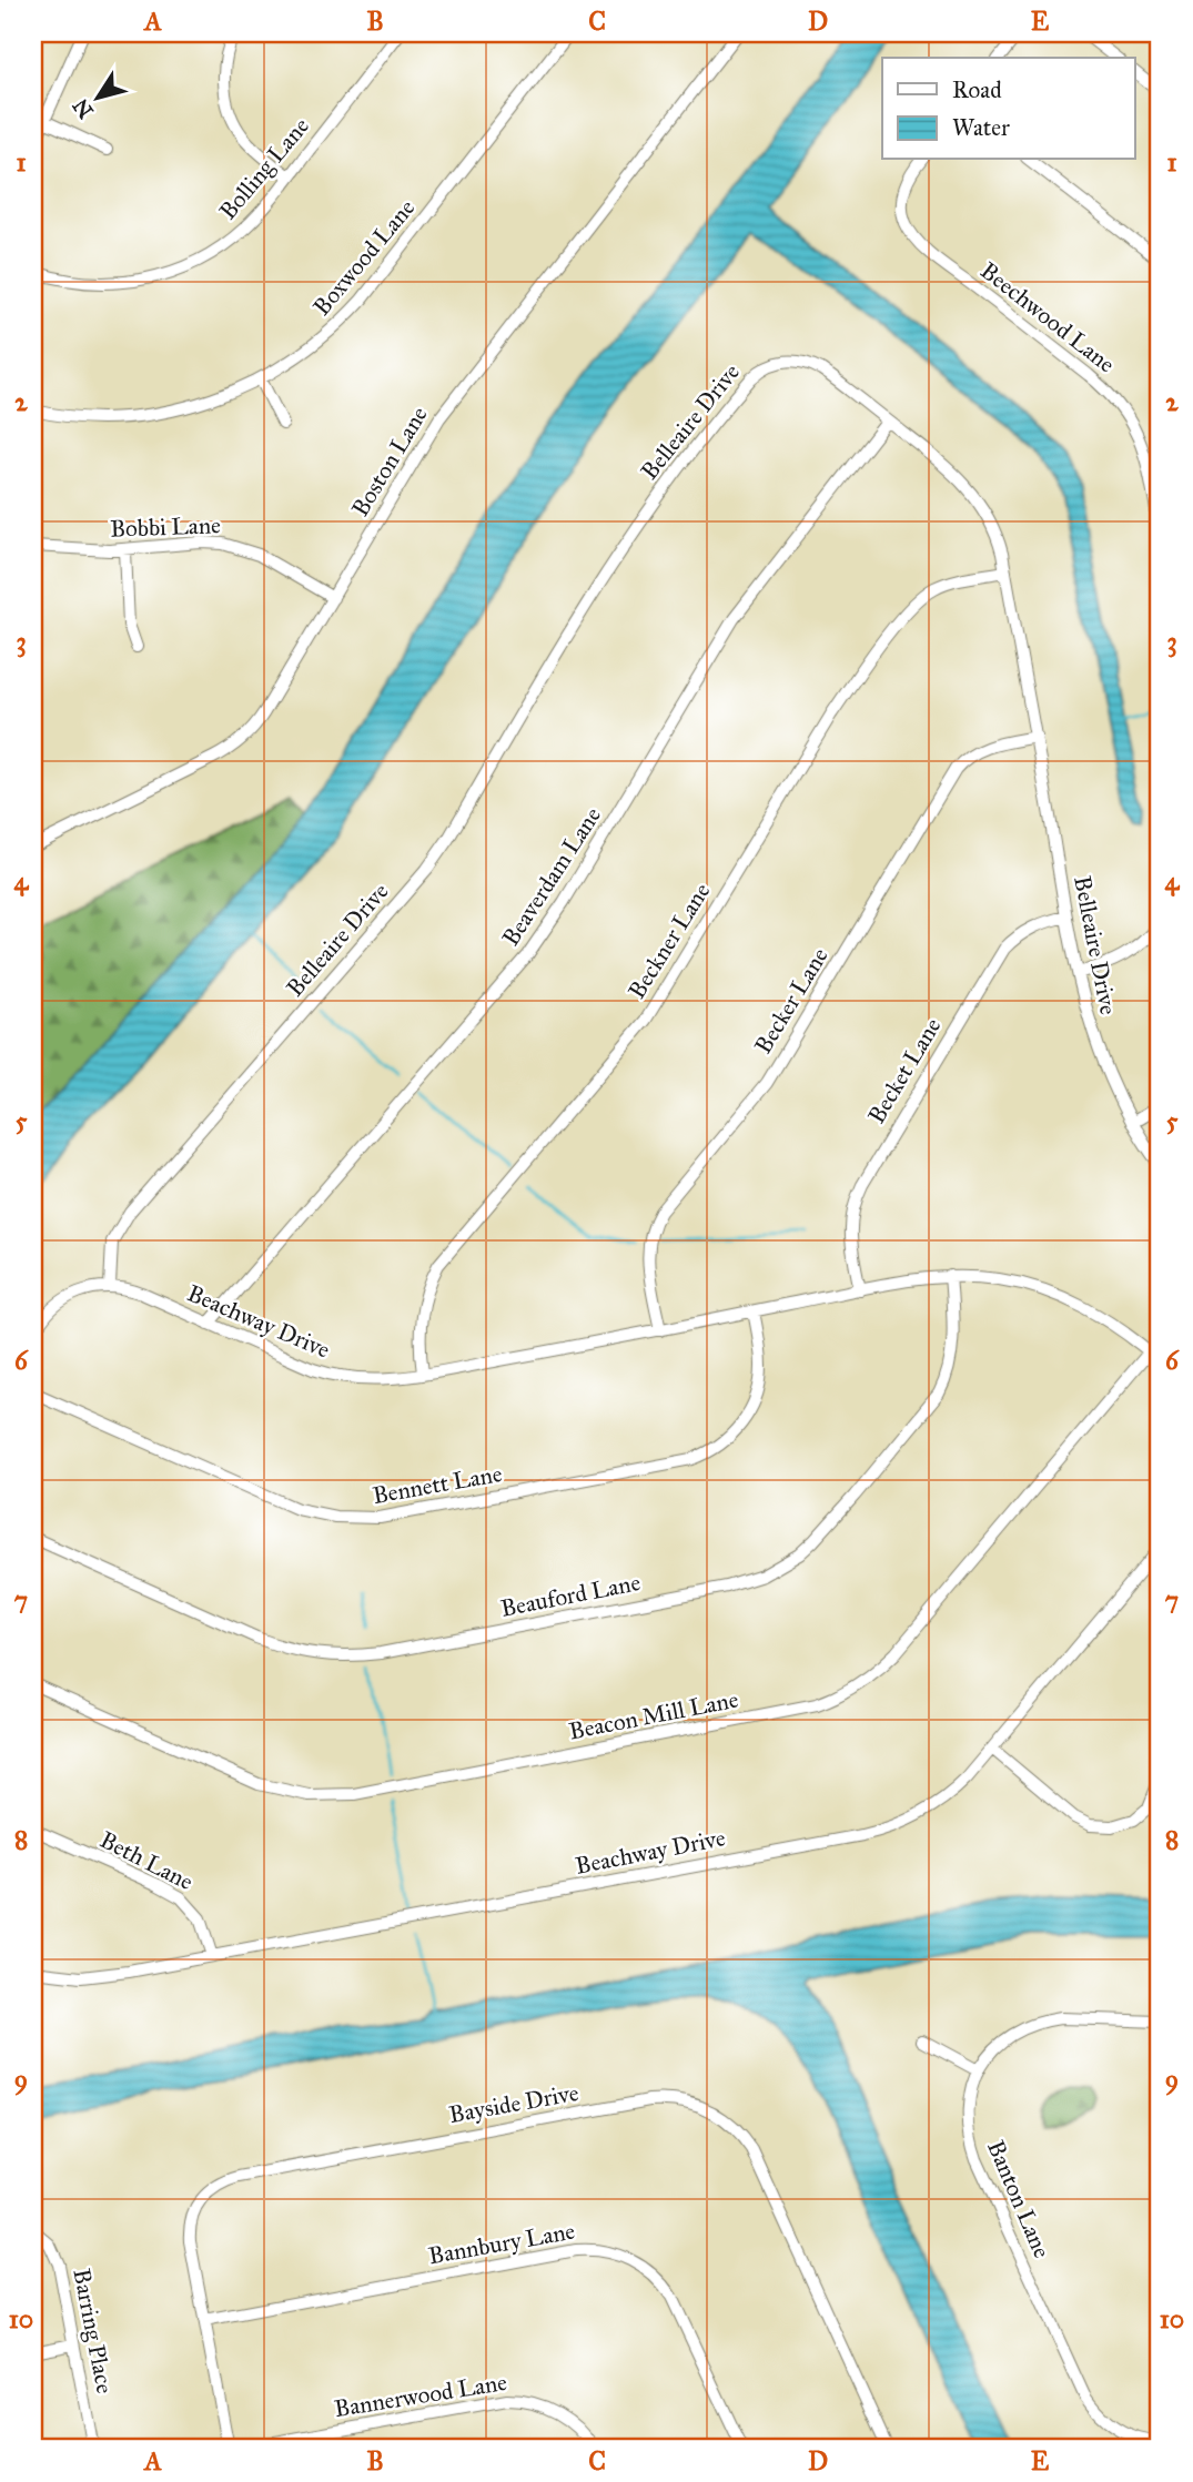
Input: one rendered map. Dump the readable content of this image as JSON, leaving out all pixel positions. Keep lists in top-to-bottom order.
{
  "streets": {
    "street": [
      "Bolling Lane",
      "Boxwood Lane",
      "Beechwood Lane",
      "Belleaire Drive",
      "Boston Lane",
      "Bobbi Lane",
      "Beaverdam Lane",
      "Beckner Lane",
      "Becker Lane",
      "Becket Lane",
      "Beachway Drive",
      "Bennett Lane",
      "Beauford Lane",
      "Beacon Mill Lane",
      "Beth Lane",
      "Bayside Drive",
      "Banton Lane",
      "Bannbury Lane",
      "Barring Place",
      "Bannerwood Lane"
    ]
  },
  "crossings": [
    ["Belleaire Drive", "Beaverdam Lane"],
    ["Belleaire Drive", "Beckner Lane"],
    ["Belleaire Drive", "Becker Lane"],
    ["Belleaire Drive", "Becket Lane"],
    ["Belleaire Drive", "Beachway Drive"],
    ["Boston Lane", "Bobbi Lane"],
    ["Beaverdam Lane", "Beachway Drive"],
    ["Beckner Lane", "Beachway Drive"],
    ["Becker Lane", "Beachway Drive"],
    ["Becket Lane", "Beachway Drive"],
    ["Beachway Drive", "Bennett Lane"],
    ["Beachway Drive", "Beauford Lane"],
    ["Beachway Drive", "Beacon Mill Lane"],
    ["Beachway Drive", "Beth Lane"],
    ["Bayside Drive", "Bannbury Lane"]
  ],
  "legend": ["Road", "Water"],
  "north": "bottom left",
  "grid": {
    "columns": [
      "A",
      "B",
      "C",
      "D",
      "E"
    ],
    "rows": [
      "1",
      "2",
      "3",
      "4",
      "5",
      "6",
      "7",
      "8",
      "9",
      "10"
    ]
  }
}
